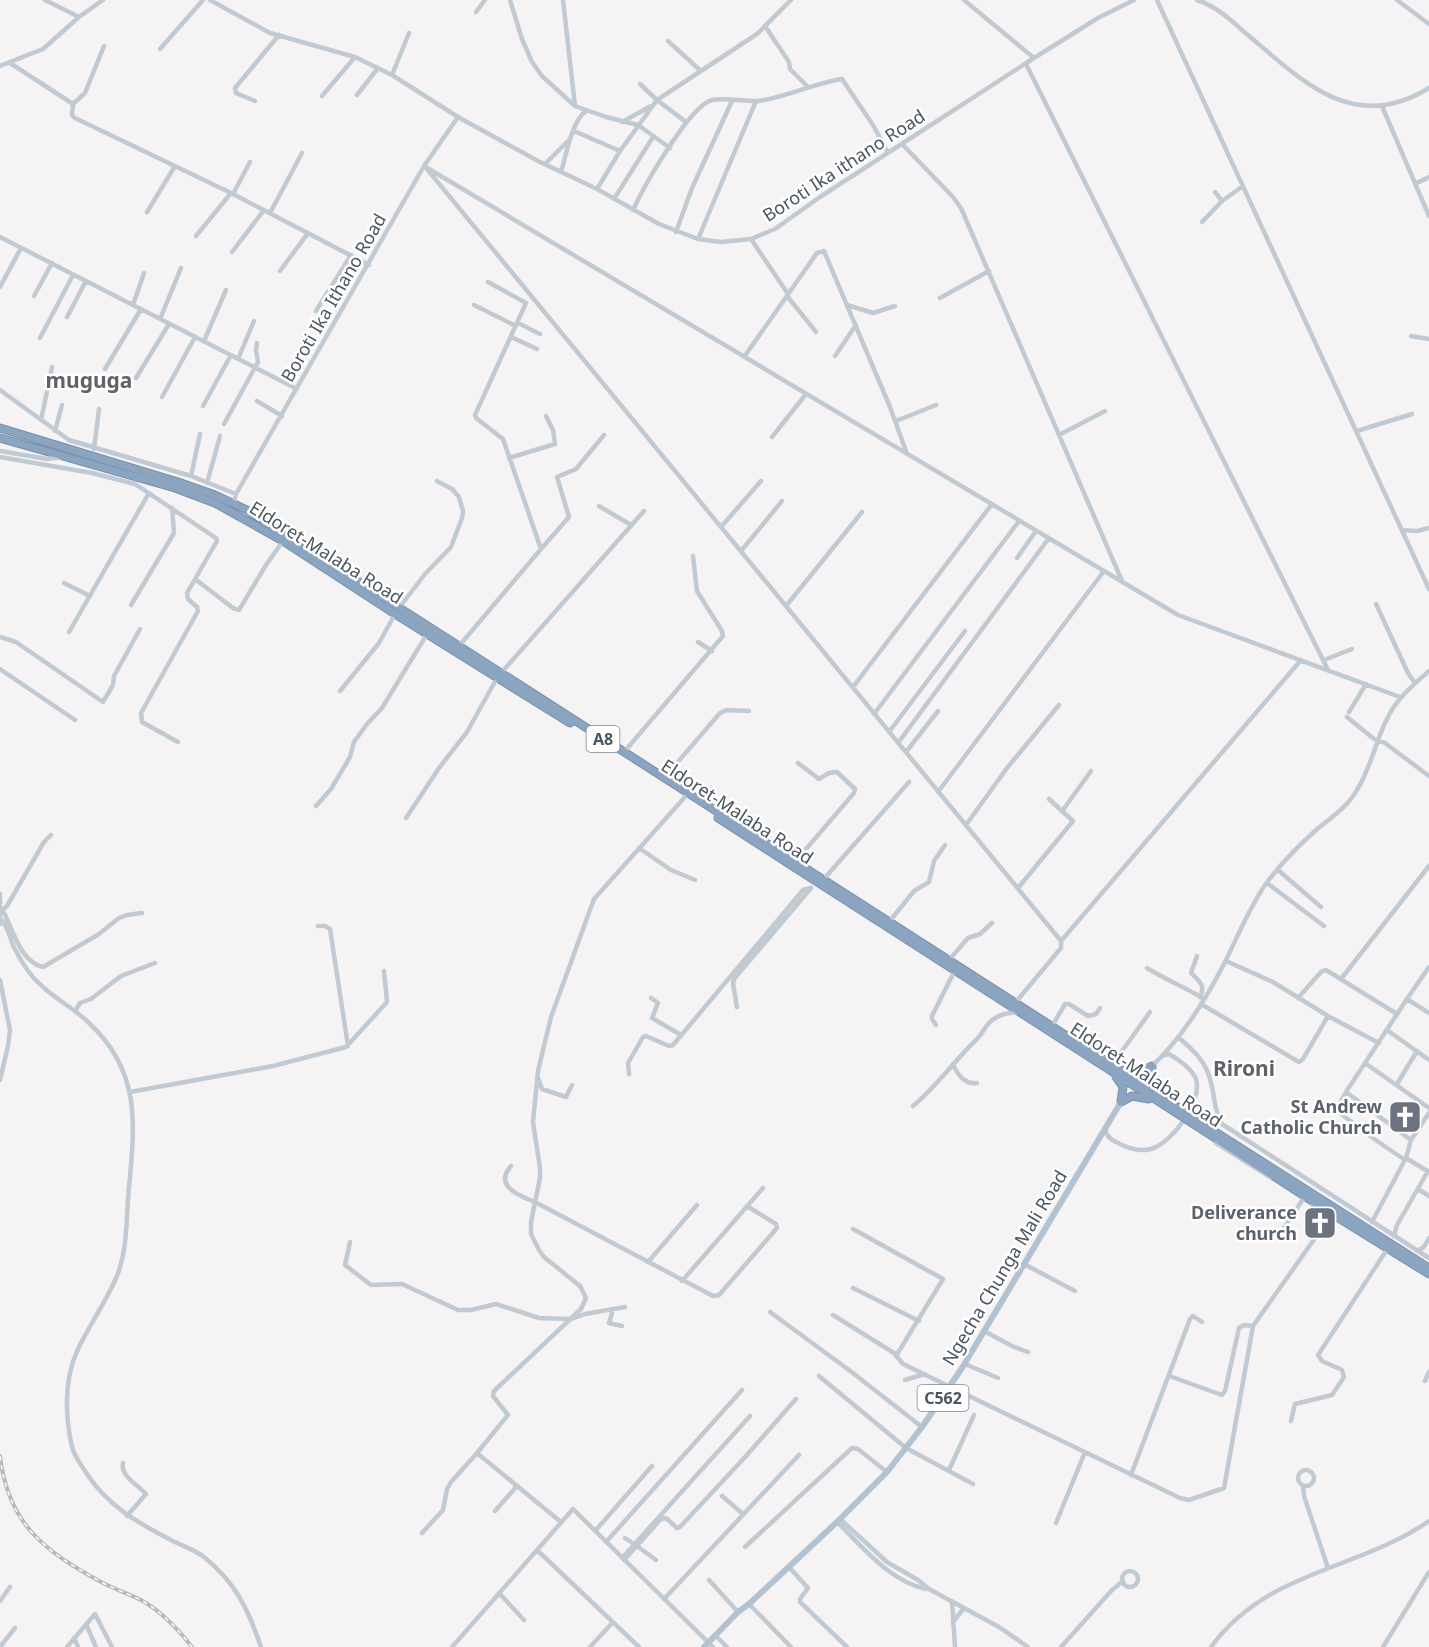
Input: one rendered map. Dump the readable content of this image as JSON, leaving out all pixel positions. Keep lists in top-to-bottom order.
{
  "streets": {
    "highway": ["Eldoret-Malaba Road", "A8"],
    "main road": ["Ngecha Chunga Mali Road", "C562"],
    "street": ["Boroti Ika ithano Road", "Boroti Ika Ithano Road"]
  },
  "crossings": [
    ["Boroti Ika ithano Road", "Boroti Ika Ithano Road"],
    ["Boroti Ika Ithano Road", "Eldoret-Malaba Road"]
  ],
  "districts": ["muguga", "Rironi"],
  "places": {
    "church": ["St Andrew Catholic Church", "Deliverance church"]
  }
}
